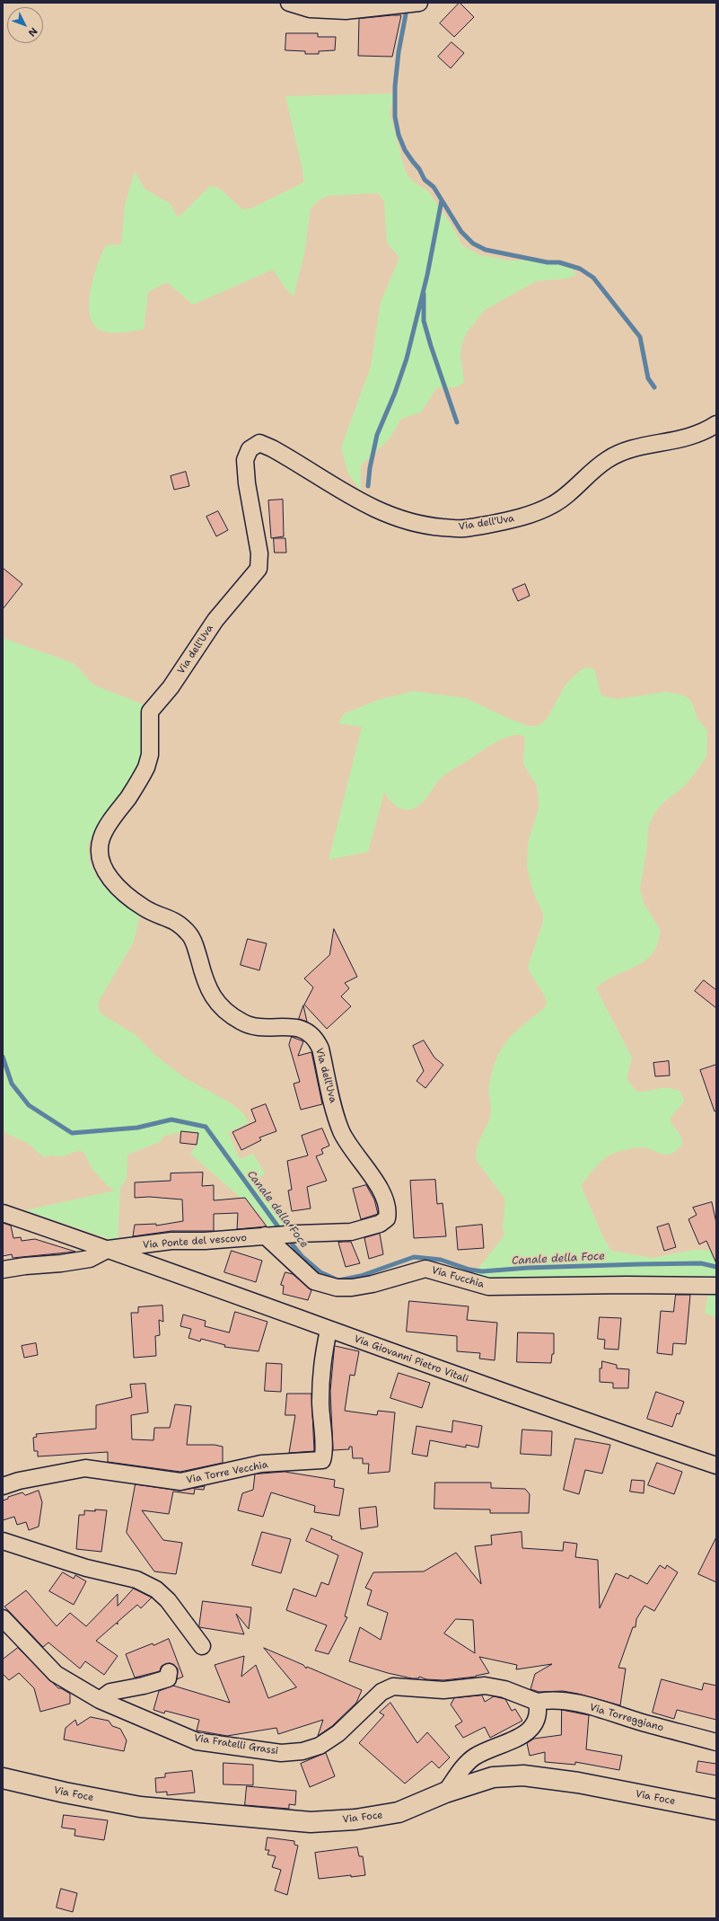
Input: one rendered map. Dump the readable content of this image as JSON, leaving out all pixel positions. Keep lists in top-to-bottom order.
{
  "streets": {
    "main road": ["Via Foce"],
    "street": [
      "Via dell'Uva",
      "Via Ponte del vescovo",
      "Via Fucchia",
      "Via Giovanni Pietro Vitali",
      "Via Torre Vecchia",
      "Via Torreggiano",
      "Via Fratelli Grassi"
    ]
  },
  "crossings": [
    ["Via dell'Uva", "Via Ponte del vescovo"],
    ["Via Ponte del vescovo", "Via Fucchia"],
    ["Via Ponte del vescovo", "Via Giovanni Pietro Vitali"],
    ["Via Giovanni Pietro Vitali", "Via Torre Vecchia"],
    ["Via Torreggiano", "Via Fratelli Grassi"]
  ],
  "water": ["Canale della Foce"],
  "north": "bottom right"
}
